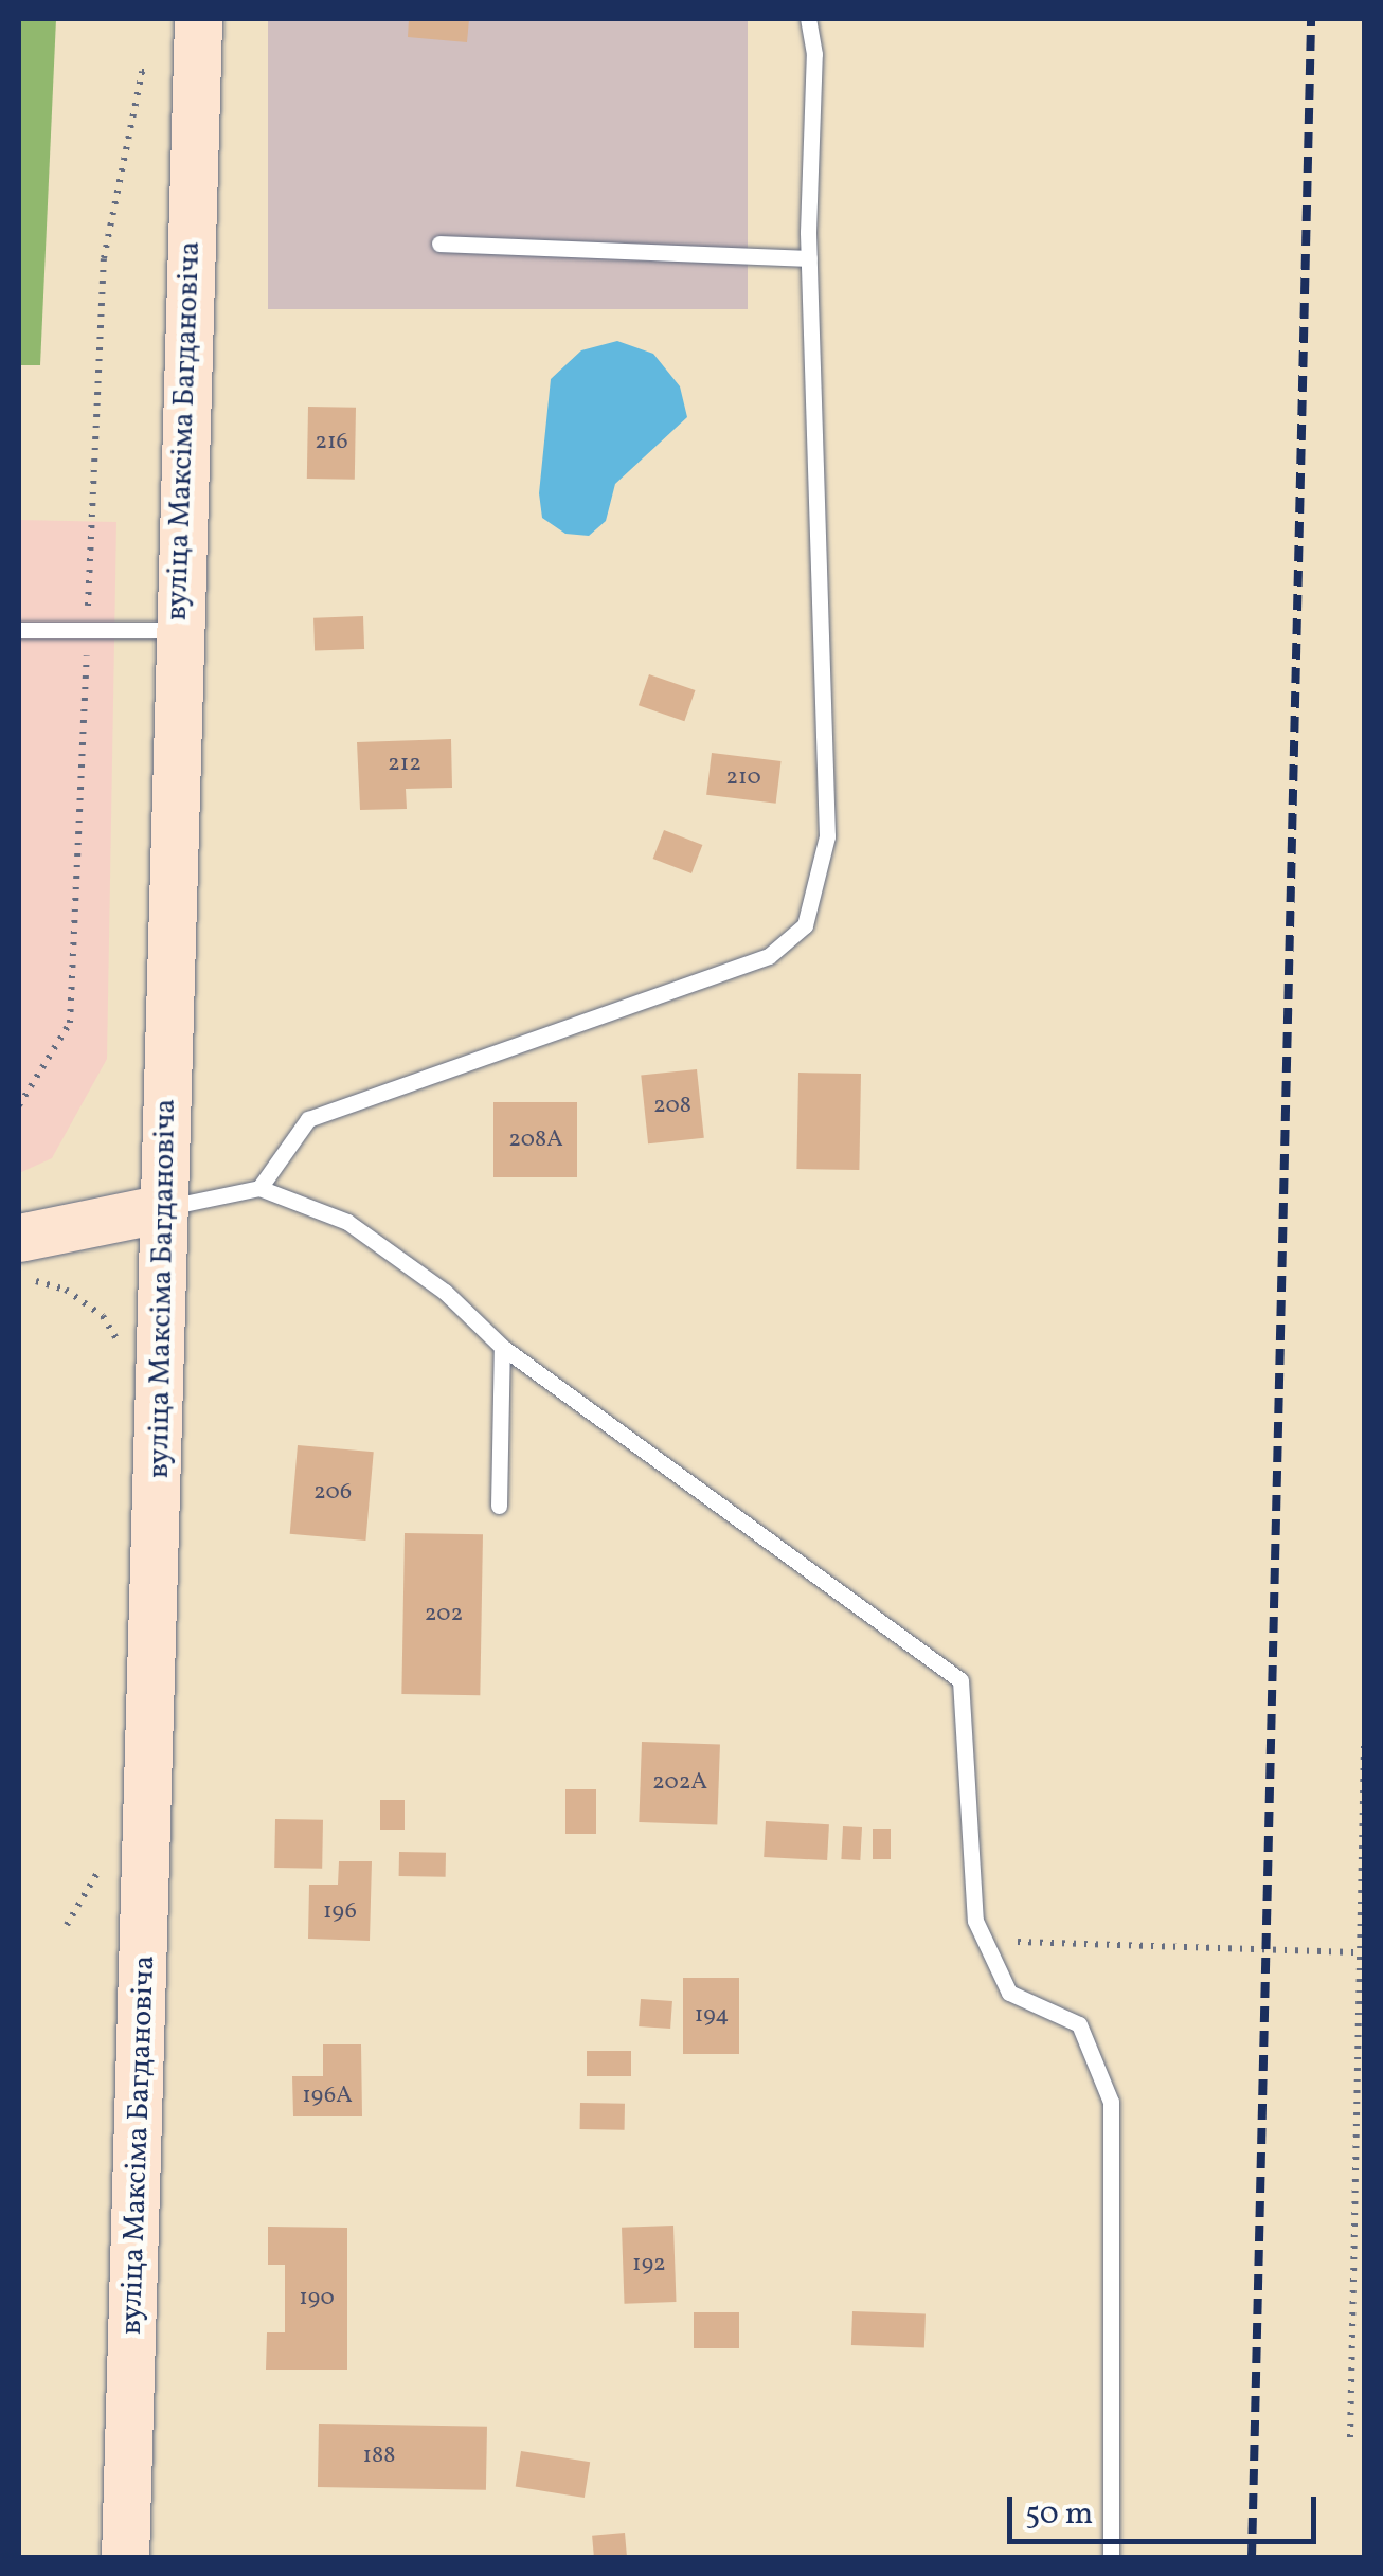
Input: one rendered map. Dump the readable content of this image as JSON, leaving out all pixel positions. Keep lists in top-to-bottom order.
{
  "streets": {
    "main road": ["вуліца Максіма Багдановіча"]
  },
  "house_numbers": [
    "216",
    "212",
    "210",
    "208",
    "208А",
    "206",
    "202",
    "202А",
    "196",
    "194",
    "196А",
    "192",
    "190",
    "188"
  ],
  "scale_bar": "50 m"
}
